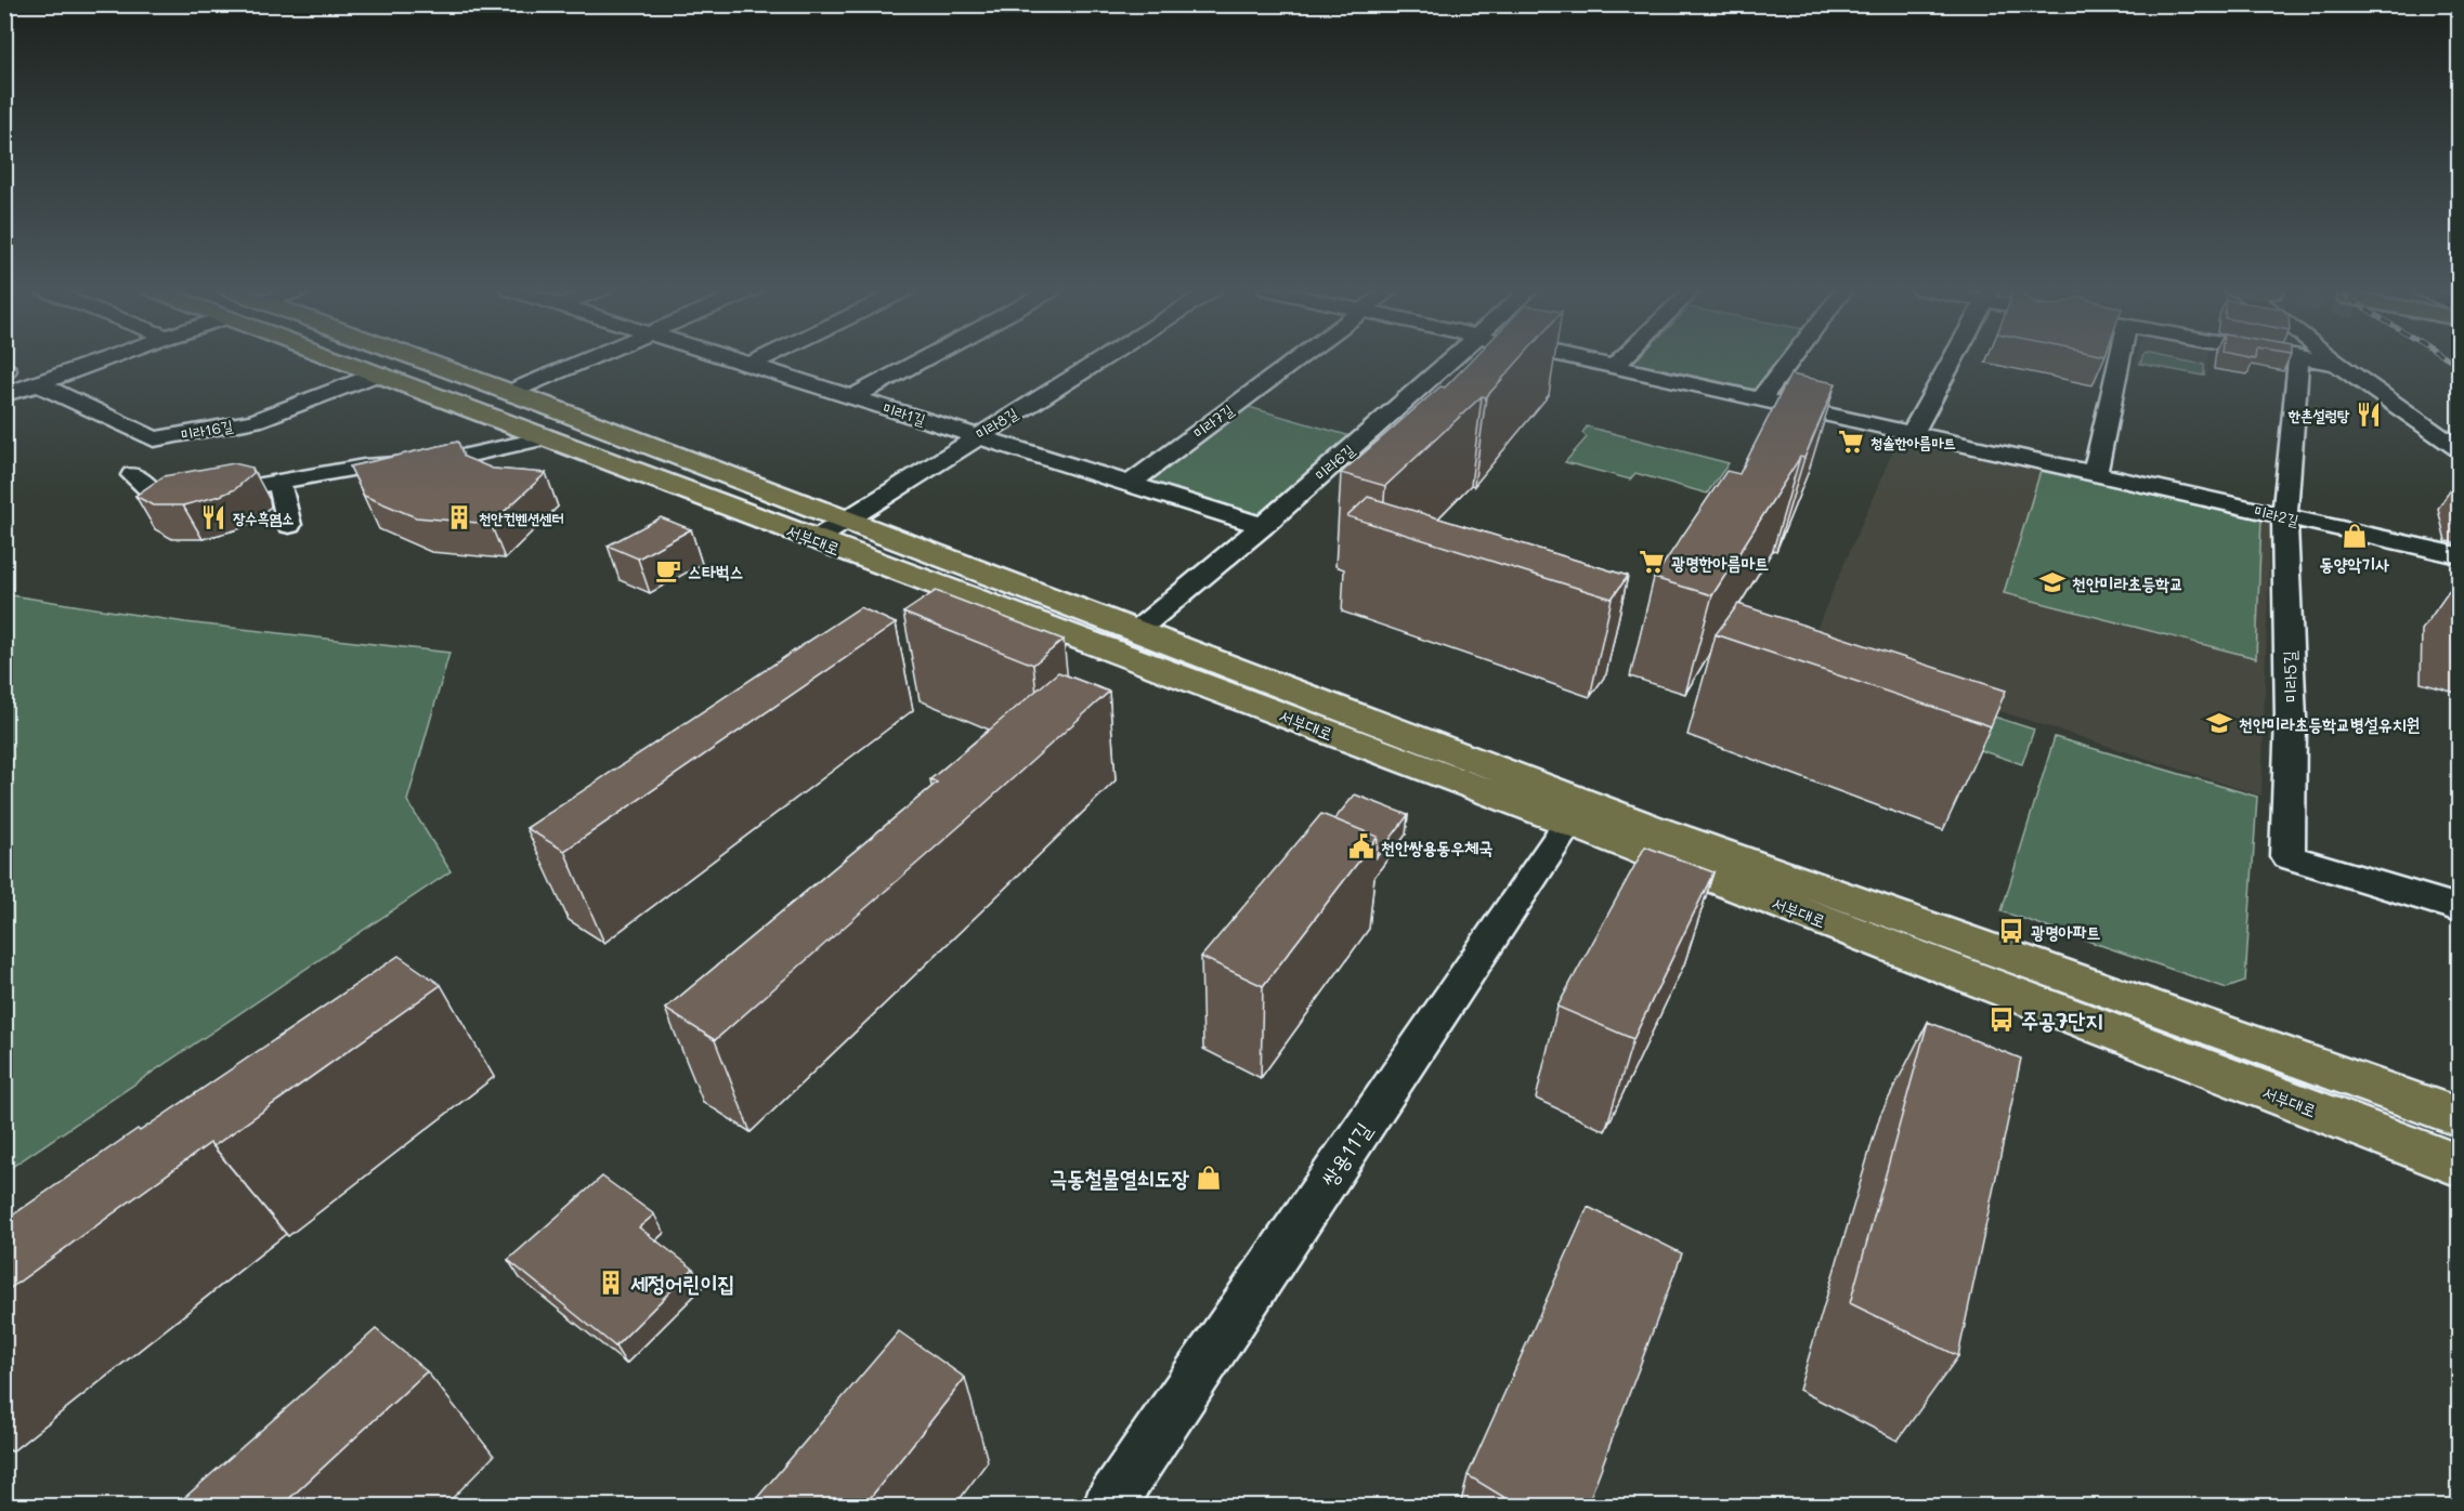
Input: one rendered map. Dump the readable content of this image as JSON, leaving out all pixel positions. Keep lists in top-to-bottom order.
{
  "streets": {
    "main road": ["서부대로"],
    "street": [
      "미라1길",
      "미라7길",
      "미라8길",
      "미라16길",
      "미라6길",
      "미라2길",
      "미라5길",
      "쌍용11길"
    ]
  },
  "crossings": [
    ["미라1길", "미라7길"],
    ["미라1길", "미라8길"],
    ["미라1길", "미라6길"],
    ["미라8길", "서부대로"],
    ["미라16길", "서부대로"],
    ["미라6길", "서부대로"],
    ["미라2길", "미라5길"],
    ["서부대로", "쌍용11길"]
  ],
  "places": {
    "restaurant": ["한촌설렁탕", "장수흑염소"],
    "supermarket": ["청솔한아름마트", "광명한아름마트"],
    "building": ["천안컨벤션센터", "세정어린이집"],
    "shop": ["동양악기사", "극동철물열쇠도장"],
    "cafe": ["스타벅스"],
    "school or university": ["천안미라초등학교", "천안미라초등학교병설유치원"],
    "public building": ["천안쌍용동우체국"],
    "bus stop": ["광명아파트", "주공7단지"]
  }
}
